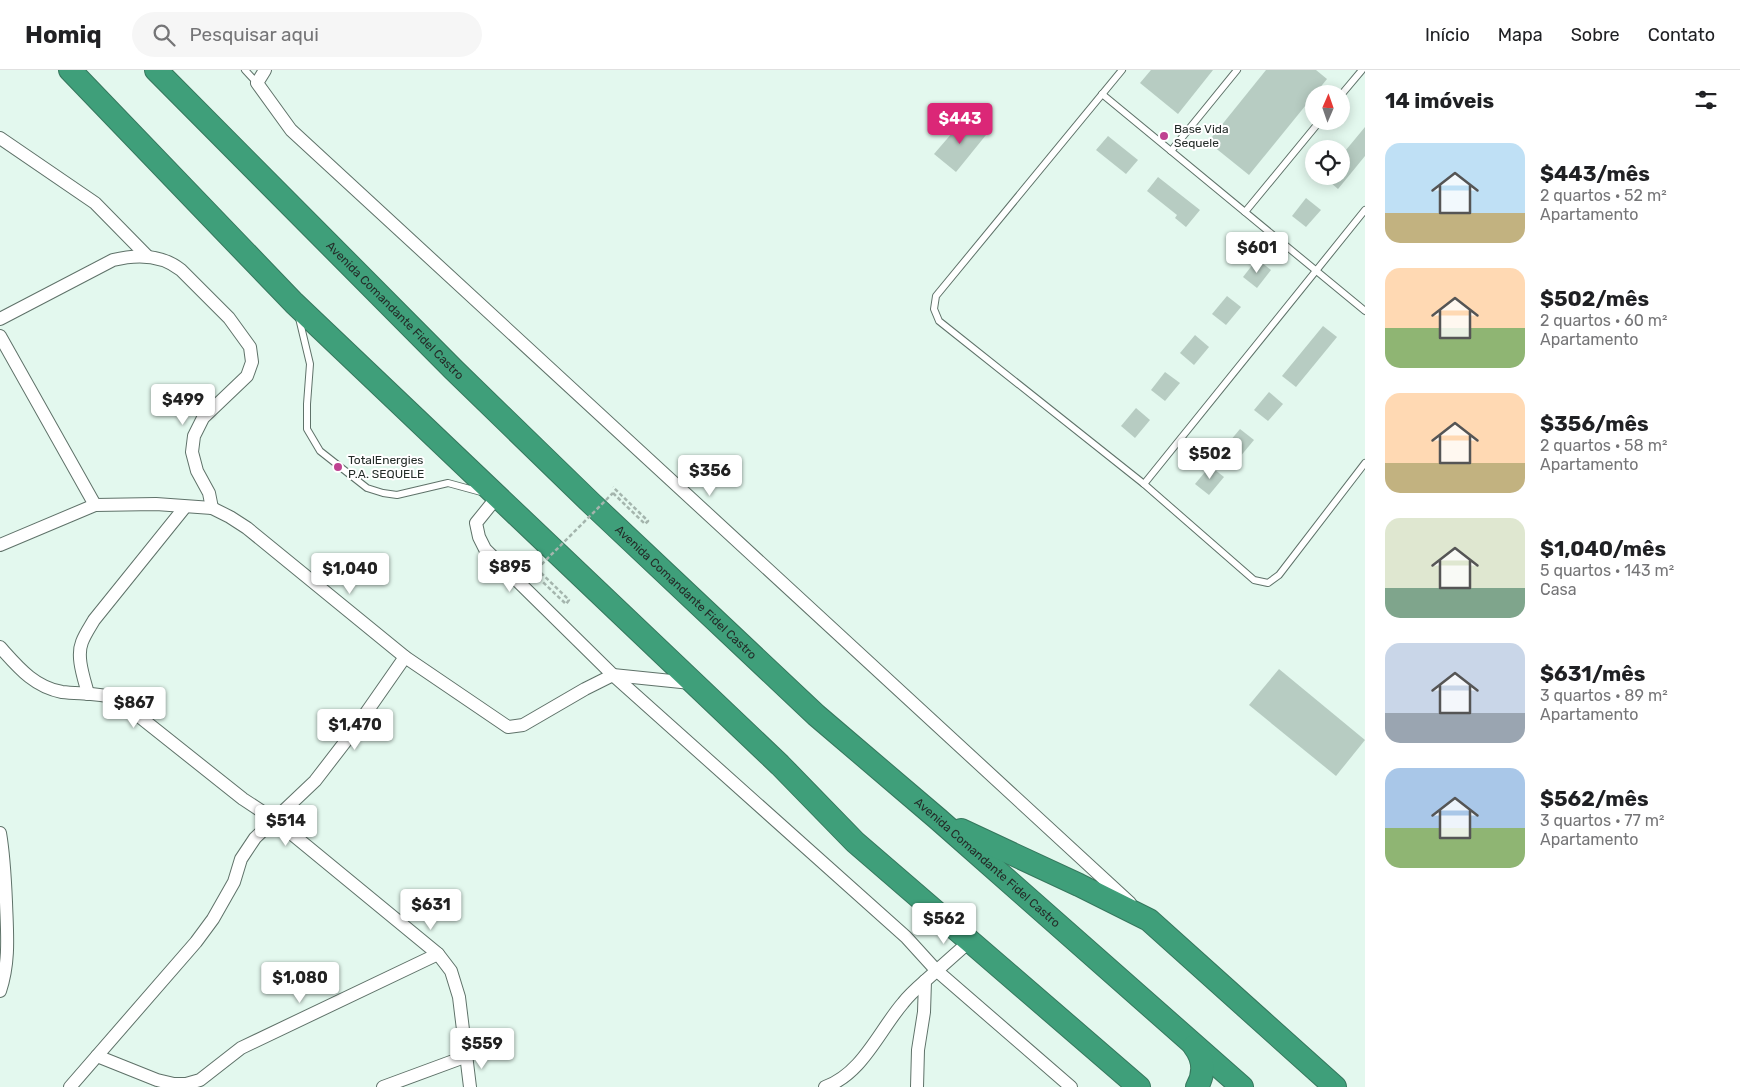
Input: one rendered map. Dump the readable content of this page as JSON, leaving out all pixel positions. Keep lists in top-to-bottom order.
{
  "streets": {
    "highway": ["Avenida Comandante Fidel Castro"]
  },
  "places": ["Base Vida Sequele", "TotalEnergies P.A. SEQUELE"],
  "north": "top",
  "page": {
    "header": "Homiq",
    "search": "Pesquisar aqui",
    "nav": [
      "Início",
      "Mapa",
      "Sobre",
      "Contato"
    ],
    "heading": "14 imóveis",
    "price": [
      "$443",
      "$601",
      "$499",
      "$502",
      "$356",
      "$895",
      "$1,040",
      "$867",
      "$1,470",
      "$514",
      "$631",
      "$562",
      "$1,080",
      "$559"
    ],
    "list": [
      {
        "name": "$443/mês",
        "note": "2 quartos · 52 m² · Apartamento"
      },
      {
        "name": "$502/mês",
        "note": "2 quartos · 60 m² · Apartamento"
      },
      {
        "name": "$356/mês",
        "note": "2 quartos · 58 m² · Apartamento"
      },
      {
        "name": "$1,040/mês",
        "note": "5 quartos · 143 m² · Casa"
      },
      {
        "name": "$631/mês",
        "note": "3 quartos · 89 m² · Apartamento"
      },
      {
        "name": "$562/mês",
        "note": "3 quartos · 77 m² · Apartamento"
      }
    ]
  }
}
